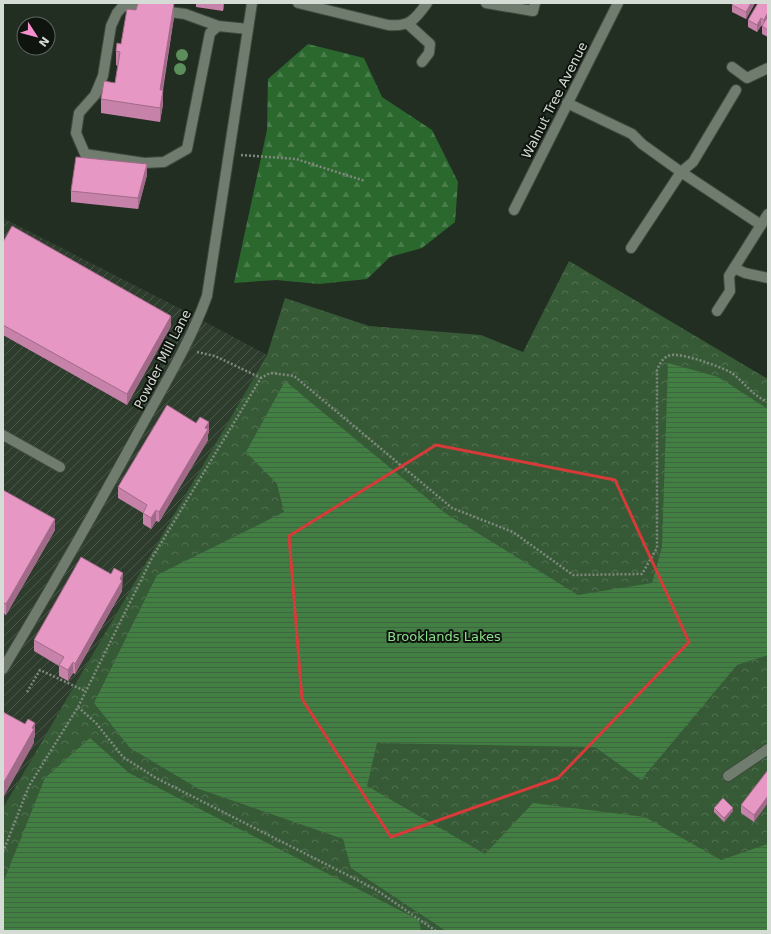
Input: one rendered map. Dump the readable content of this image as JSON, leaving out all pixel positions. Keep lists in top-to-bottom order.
{
  "streets": {
    "street": ["Walnut Tree Avenue", "Powder Mill Lane"]
  },
  "parks": ["Brooklands Lakes"],
  "north": "bottom right"
}
